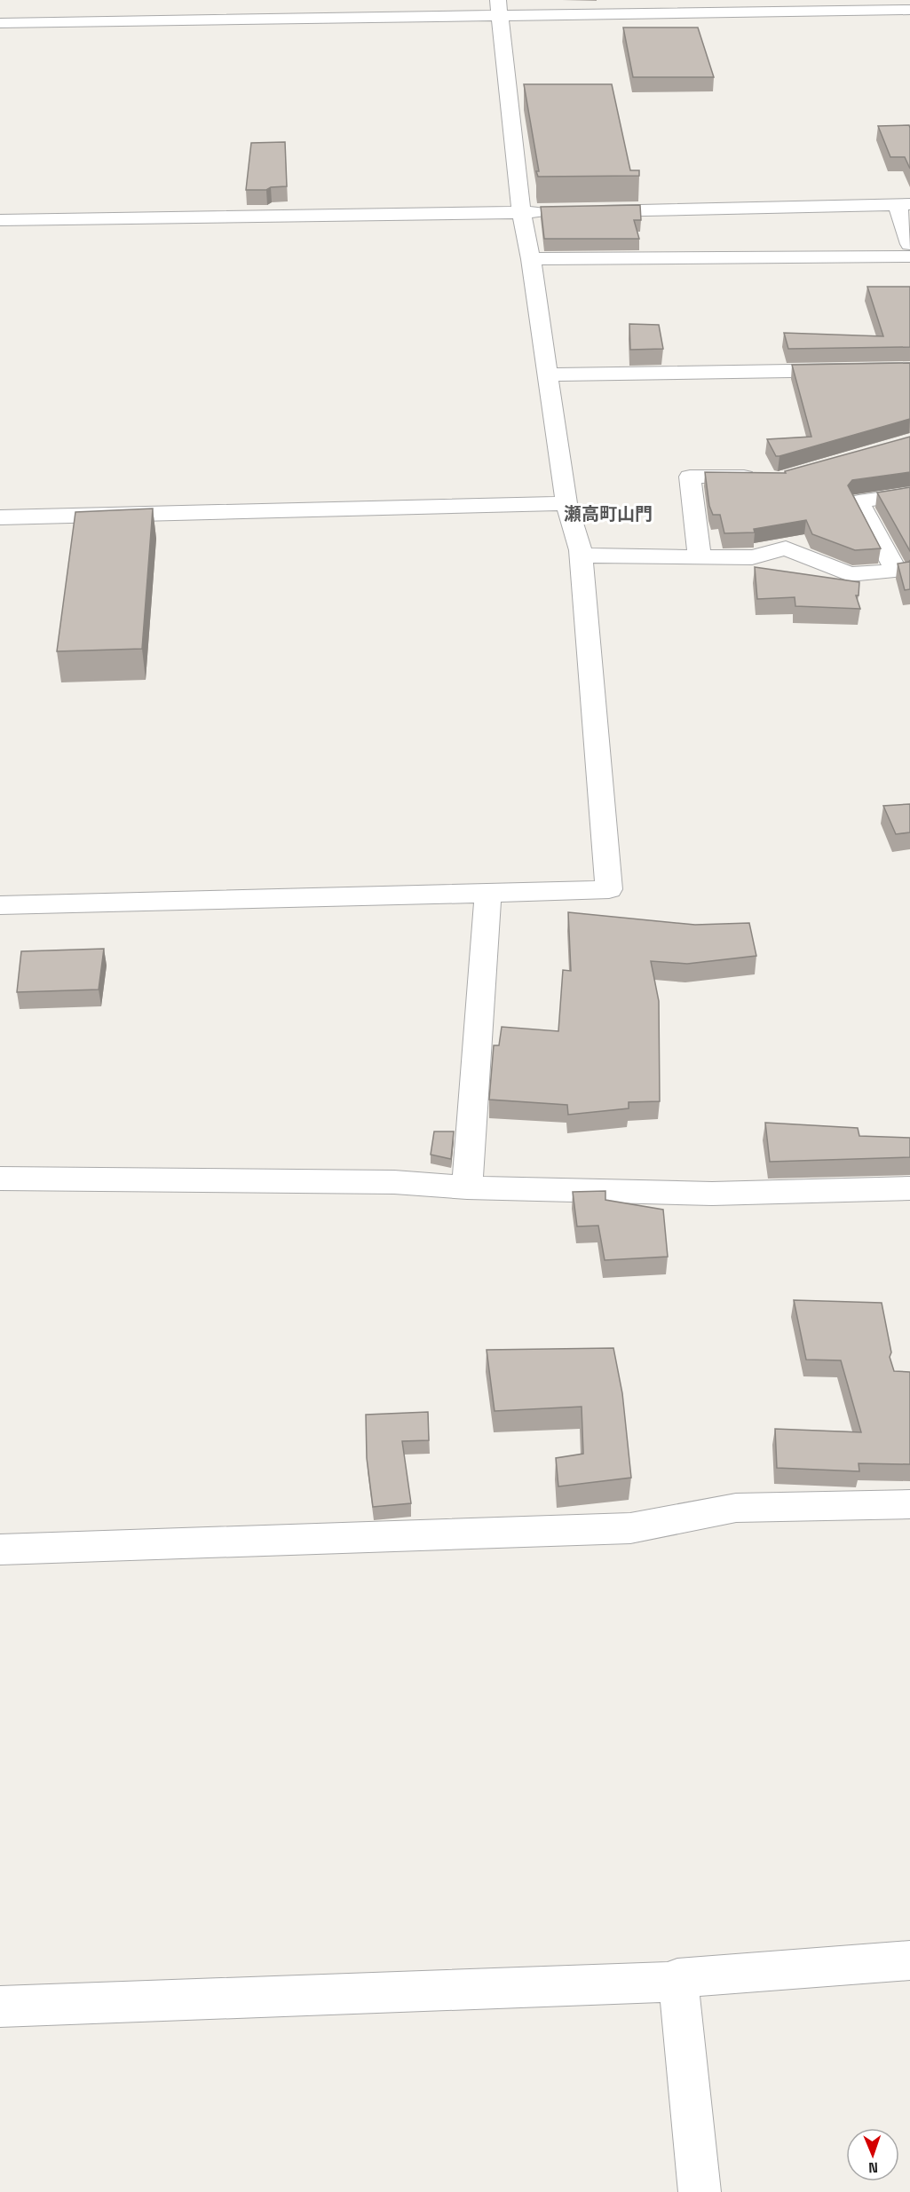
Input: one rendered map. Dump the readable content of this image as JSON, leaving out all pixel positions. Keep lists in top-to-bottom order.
{
  "districts": ["瀬高町山門"],
  "north": "bottom"
}
